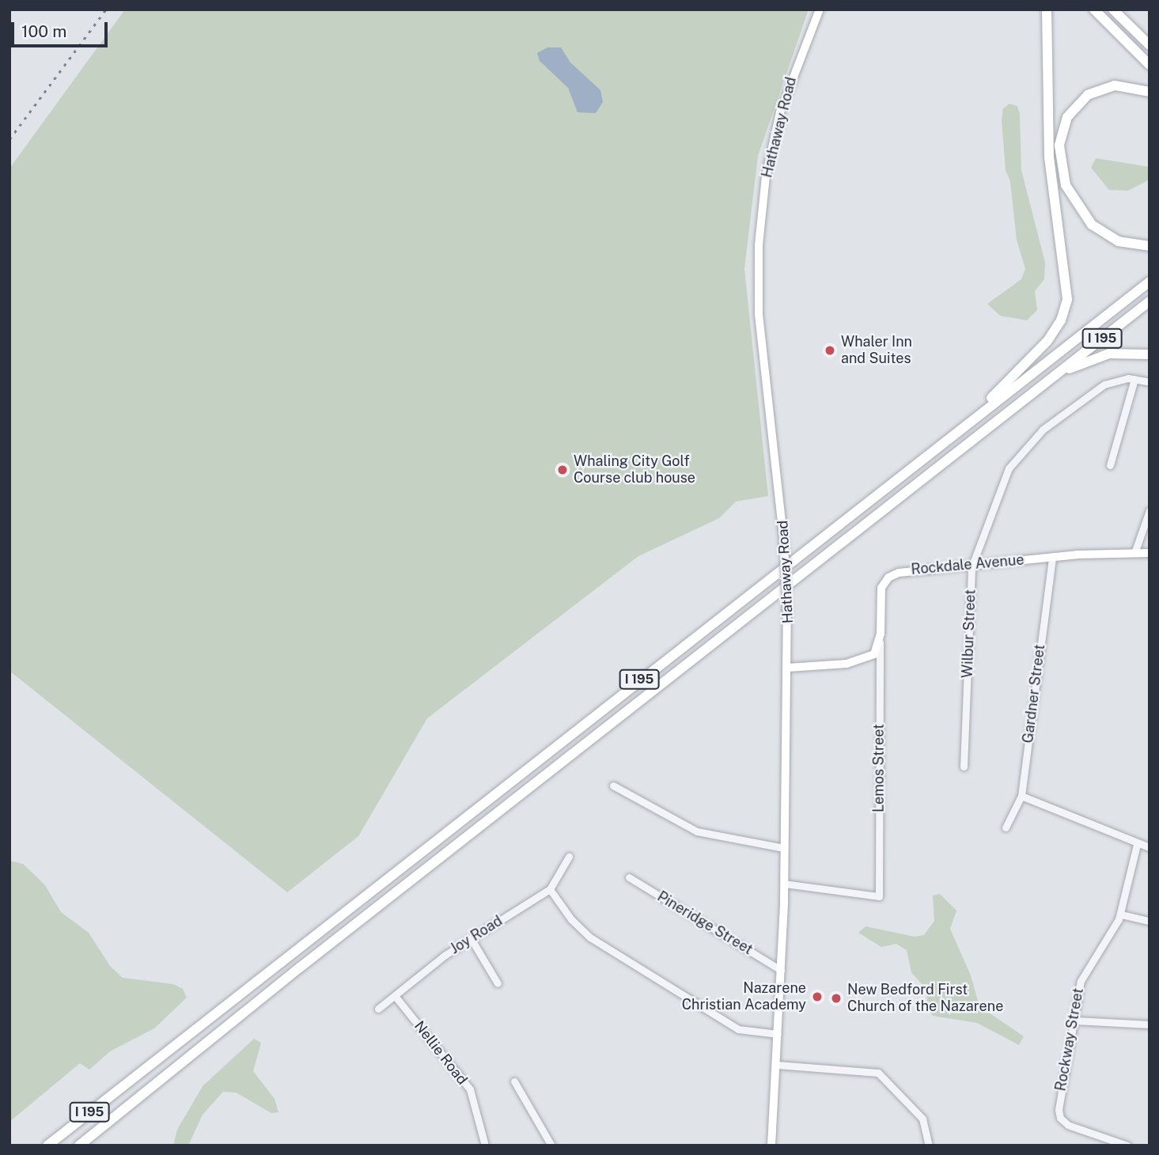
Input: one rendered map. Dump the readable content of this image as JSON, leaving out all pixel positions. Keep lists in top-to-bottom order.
{
  "streets": {
    "highway": ["I 195"],
    "main road": ["Hathaway Road", "Rockdale Avenue"],
    "street": [
      "Wilbur Street",
      "Gardner Street",
      "Lemos Street",
      "Pineridge Street",
      "Joy Road",
      "Rockway Street",
      "Nellie Road"
    ]
  },
  "crossings": [
    ["Hathaway Road", "Lemos Street"],
    ["Hathaway Road", "Pineridge Street"],
    ["Rockdale Avenue", "Wilbur Street"],
    ["Rockdale Avenue", "Gardner Street"],
    ["Rockdale Avenue", "Lemos Street"],
    ["Joy Road", "Nellie Road"]
  ],
  "places": [
    "Whaler Inn and Suites",
    "Whaling City Golf Course club house",
    "Nazarene Christian Academy",
    "New Bedford First Church of the Nazarene"
  ],
  "scale_bar": "100 m"
}
